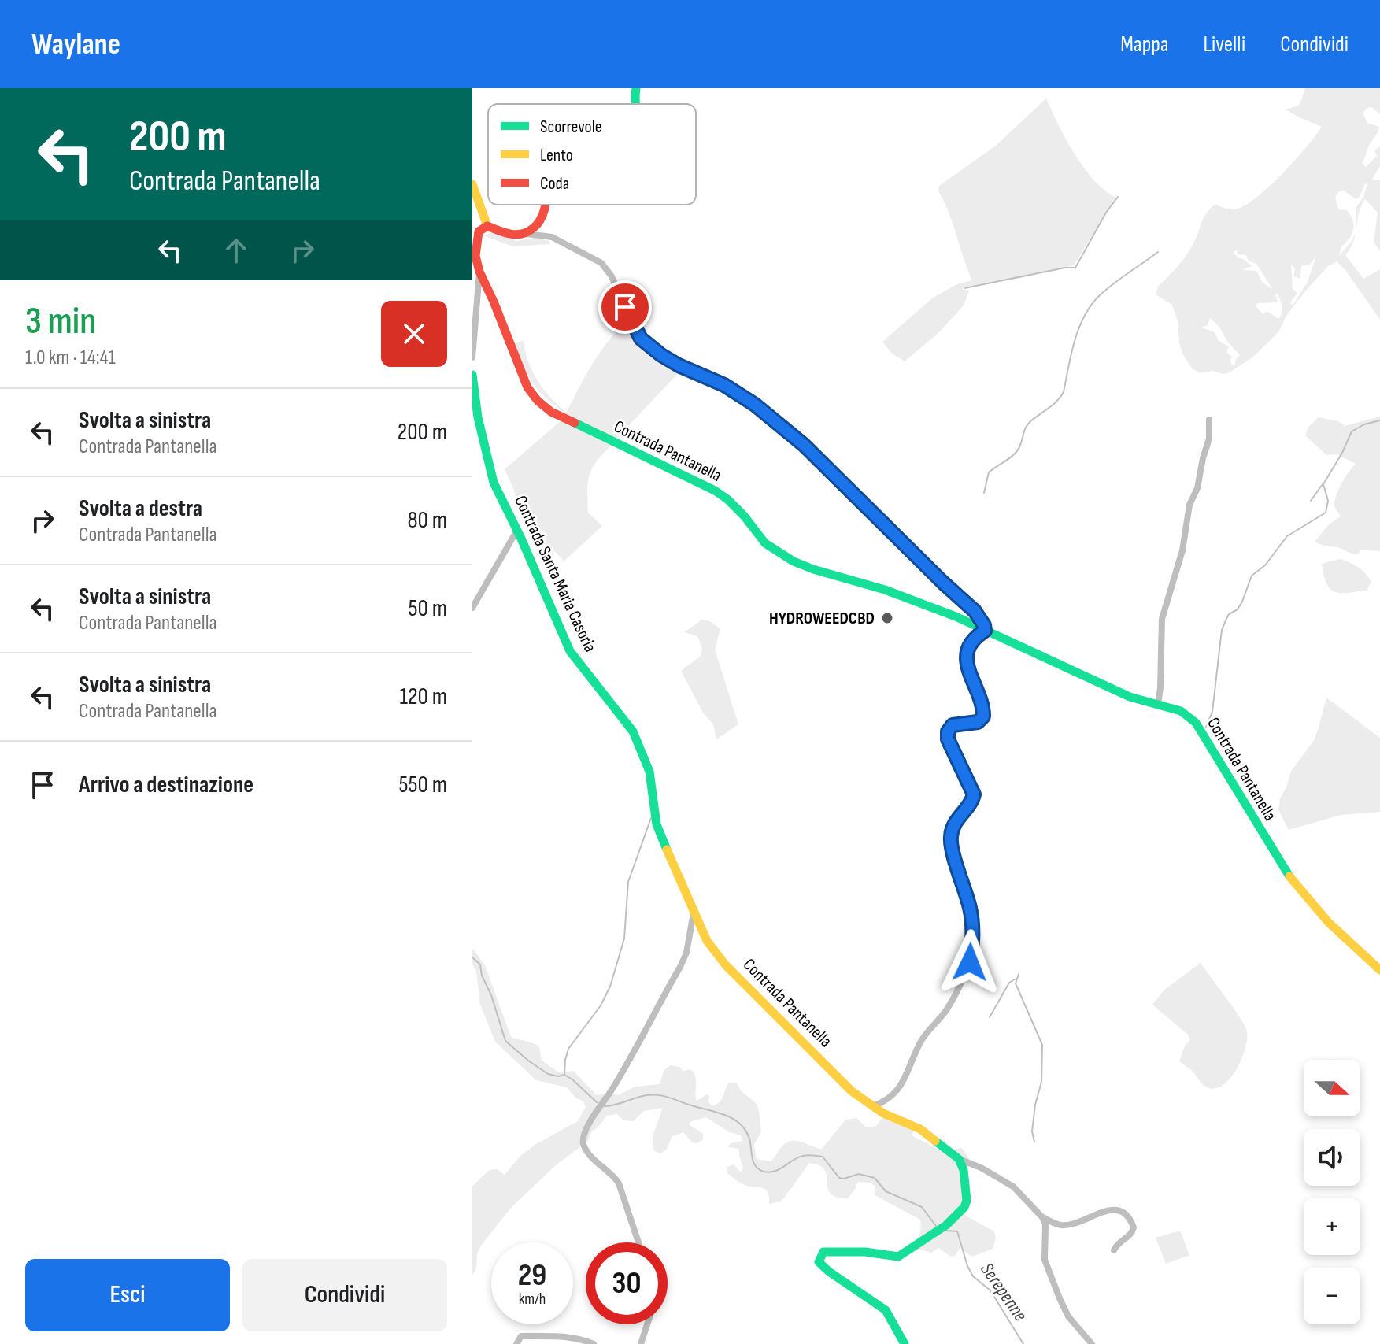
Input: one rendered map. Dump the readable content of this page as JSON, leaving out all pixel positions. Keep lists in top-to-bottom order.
{
  "streets": {
    "street": ["Contrada Pantanella", "Contrada Santa Maria Casoria"]
  },
  "crossings": [
    ["Contrada Pantanella", "Contrada Santa Maria Casoria"]
  ],
  "water": ["Serepenne"],
  "places": ["HYDROWEEDCBD"],
  "legend": ["Scorrevole", "Lento", "Coda"],
  "north": "right",
  "page": {
    "header": "Waylane",
    "nav": ["Mappa", "Livelli", "Condividi"],
    "turn": ["200 m", "Contrada Pantanella"],
    "heading": ["3 min", "1.0 km · 14:41"],
    "list": [
      {
        "name": "Svolta a sinistra",
        "note": "Contrada Pantanella",
        "value": "200 m"
      },
      {
        "name": "Svolta a destra",
        "note": "Contrada Pantanella",
        "value": "80 m"
      },
      {
        "name": "Svolta a sinistra",
        "note": "Contrada Pantanella",
        "value": "50 m"
      },
      {
        "name": "Svolta a sinistra",
        "note": "Contrada Pantanella",
        "value": "120 m"
      },
      {
        "name": "Arrivo a destinazione",
        "value": "550 m"
      }
    ],
    "map_buttons": ["+", "−"],
    "speed": "29 km/h",
    "limit": "30",
    "buttons": ["Esci", "Condividi"]
  }
}
